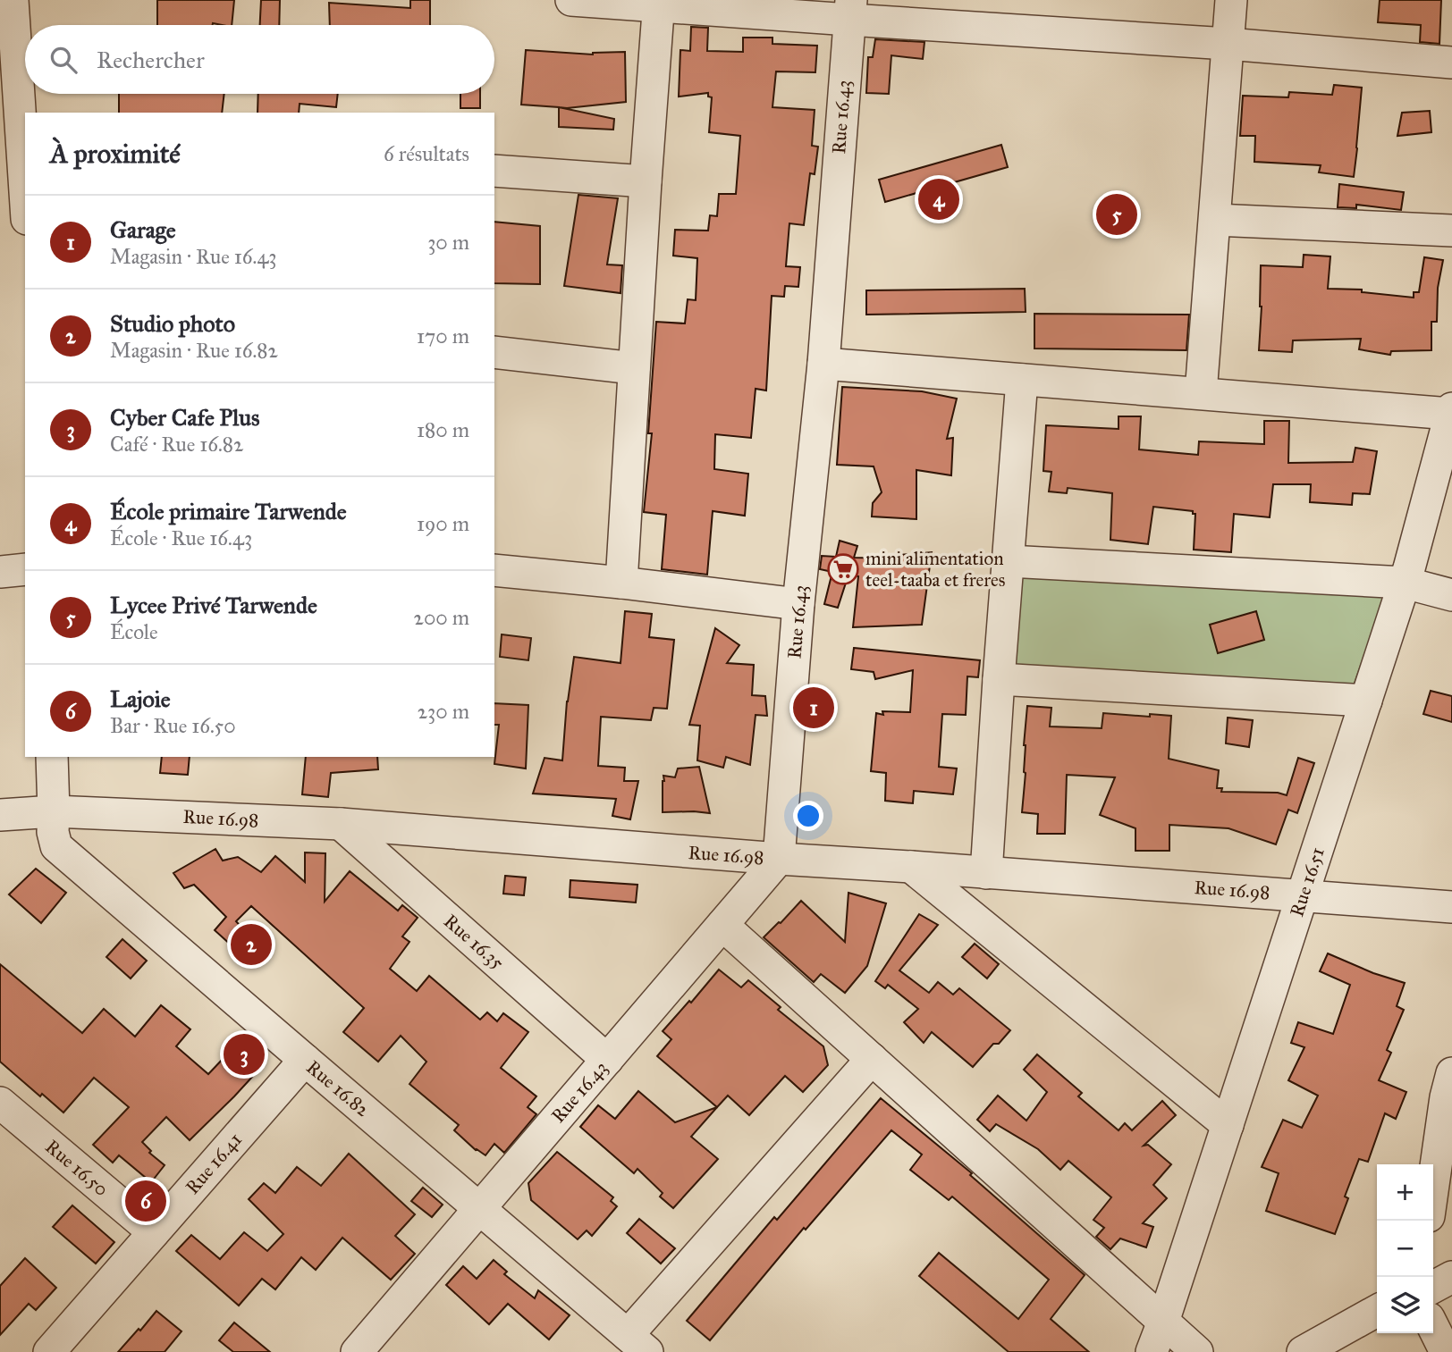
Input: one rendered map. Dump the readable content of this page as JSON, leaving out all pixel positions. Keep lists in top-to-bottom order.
{
  "streets": {
    "street": [
      "Rue 16.43",
      "Rue 16.98",
      "Rue 16.51",
      "Rue 16.35",
      "Rue 16.82",
      "Rue 16.41",
      "Rue 16.50"
    ]
  },
  "crossings": [
    ["Rue 16.43", "Rue 16.98"],
    ["Rue 16.43", "Rue 16.35"],
    ["Rue 16.43", "Rue 16.82"],
    ["Rue 16.98", "Rue 16.51"],
    ["Rue 16.98", "Rue 16.35"],
    ["Rue 16.98", "Rue 16.82"],
    ["Rue 16.82", "Rue 16.41"],
    ["Rue 16.41", "Rue 16.50"]
  ],
  "places": {
    "supermarket": ["mini alimentation teel-taaba et freres"]
  },
  "page": {
    "search": "Rechercher",
    "heading": ["À proximité", "6 résultats"],
    "pins": [
      "4",
      "5",
      "1",
      "2",
      "3",
      "6"
    ],
    "list": [
      {
        "mark": "1",
        "name": "Garage",
        "note": "Magasin · Rue 16.43",
        "value": "30 m"
      },
      {
        "mark": "2",
        "name": "Studio photo",
        "note": "Magasin · Rue 16.82",
        "value": "170 m"
      },
      {
        "mark": "3",
        "name": "Cyber Cafe Plus",
        "note": "Café · Rue 16.82",
        "value": "180 m"
      },
      {
        "mark": "4",
        "name": "École primaire Tarwende",
        "note": "École · Rue 16.43",
        "value": "190 m"
      },
      {
        "mark": "5",
        "name": "Lycee Privé Tarwende",
        "note": "École",
        "value": "200 m"
      },
      {
        "mark": "6",
        "name": "Lajoie",
        "note": "Bar · Rue 16.50",
        "value": "230 m"
      }
    ],
    "map_buttons": ["+", "−"]
  }
}
